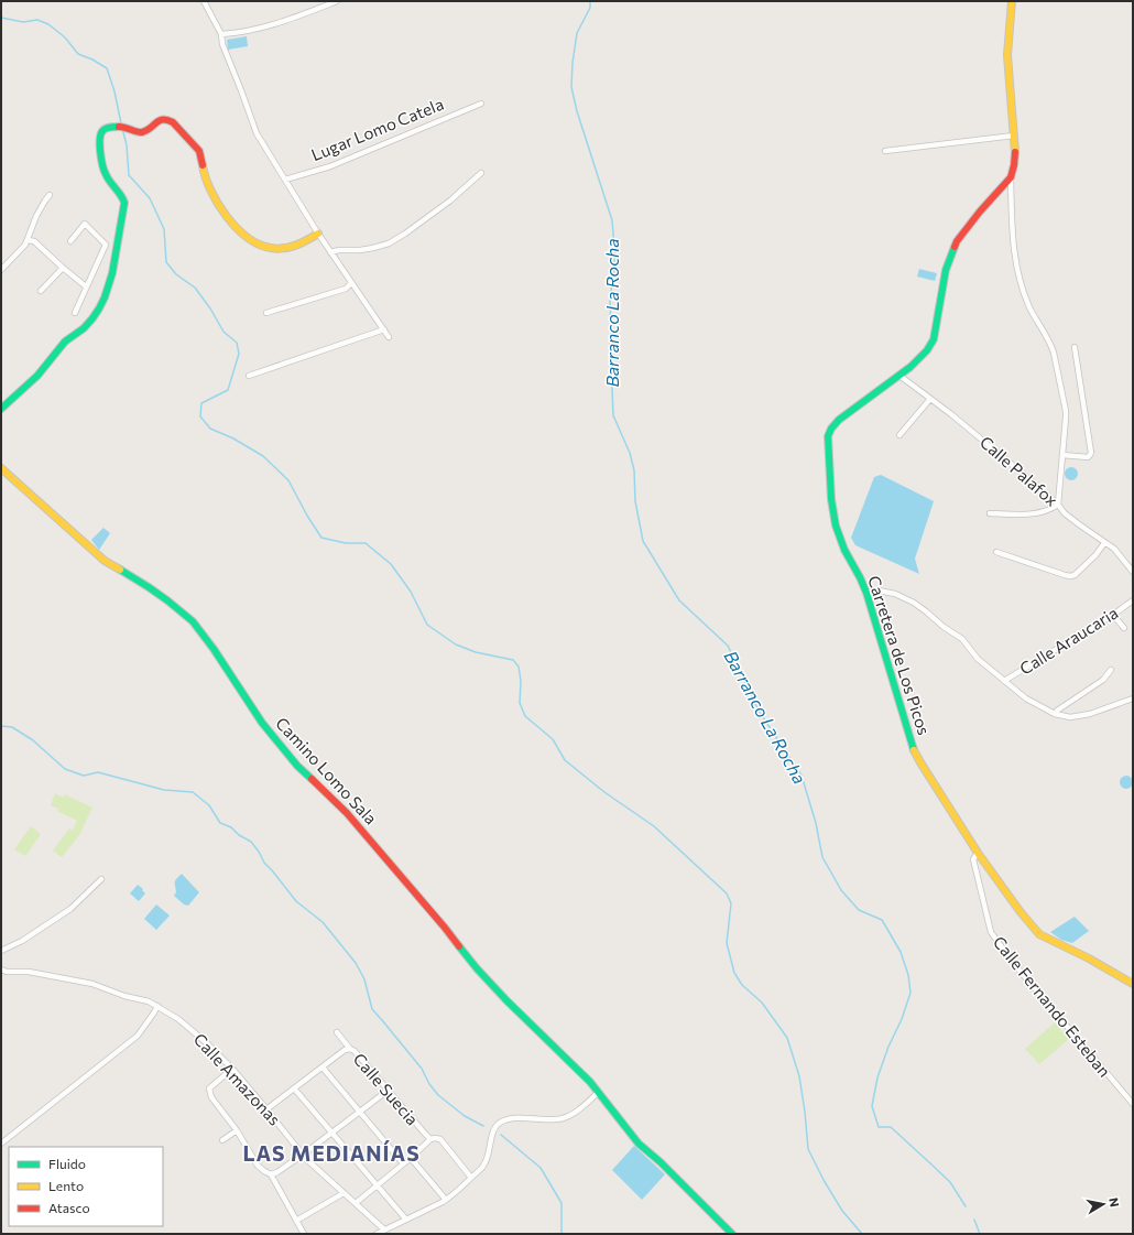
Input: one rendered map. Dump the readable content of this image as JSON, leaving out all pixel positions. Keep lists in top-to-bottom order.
{
  "streets": {
    "street": [
      "Lugar Lomo Catela",
      "Calle Palafox",
      "Calle Araucaria",
      "Carretera de Los Picos",
      "Camino Lomo Sala",
      "Calle Fernando Esteban",
      "Calle Amazonas",
      "Calle Suecia"
    ]
  },
  "crossings": [
    ["Calle Palafox", "Carretera de Los Picos"],
    ["Carretera de Los Picos", "Calle Fernando Esteban"]
  ],
  "districts": ["LAS MEDIANÍAS"],
  "water": ["Barranco La Rocha"],
  "legend": ["Fluido", "Lento", "Atasco"],
  "north": "right"
}
